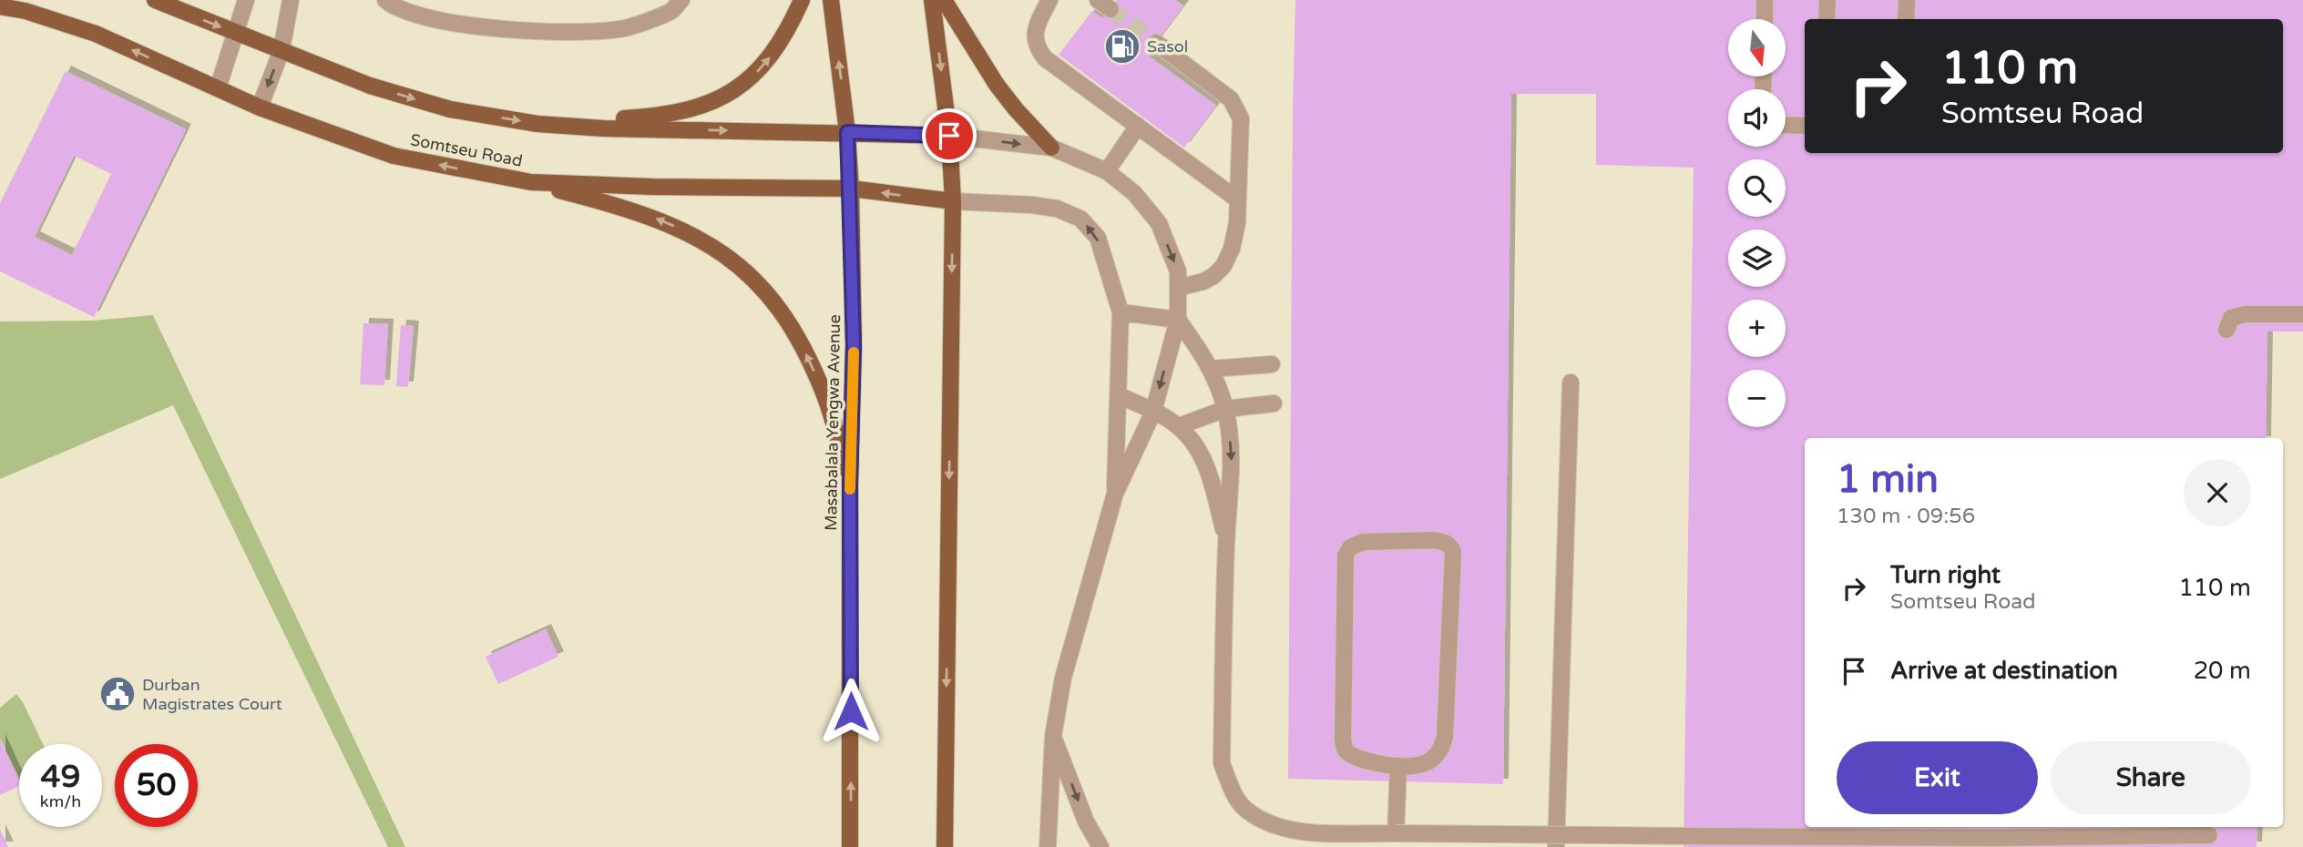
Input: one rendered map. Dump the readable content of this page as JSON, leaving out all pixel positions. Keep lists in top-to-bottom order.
{
  "streets": {
    "main road": ["Somtseu Road", "Masabalala Yengwa Avenue"]
  },
  "crossings": [
    ["Somtseu Road", "Masabalala Yengwa Avenue"]
  ],
  "places": {
    "fuel station": ["Sasol"],
    "public building": ["Durban Magistrates Court"]
  },
  "north": "bottom",
  "page": {
    "map_buttons": ["+", "−"],
    "turn": ["110 m", "Somtseu Road"],
    "heading": ["1 min", "130 m · 09:56"],
    "list": [
      {
        "name": "Turn right",
        "note": "Somtseu Road",
        "value": "110 m"
      },
      {
        "name": "Arrive at destination",
        "value": "20 m"
      }
    ],
    "buttons": ["Exit", "Share"],
    "speed": "49 km/h",
    "limit": "50"
  }
}
